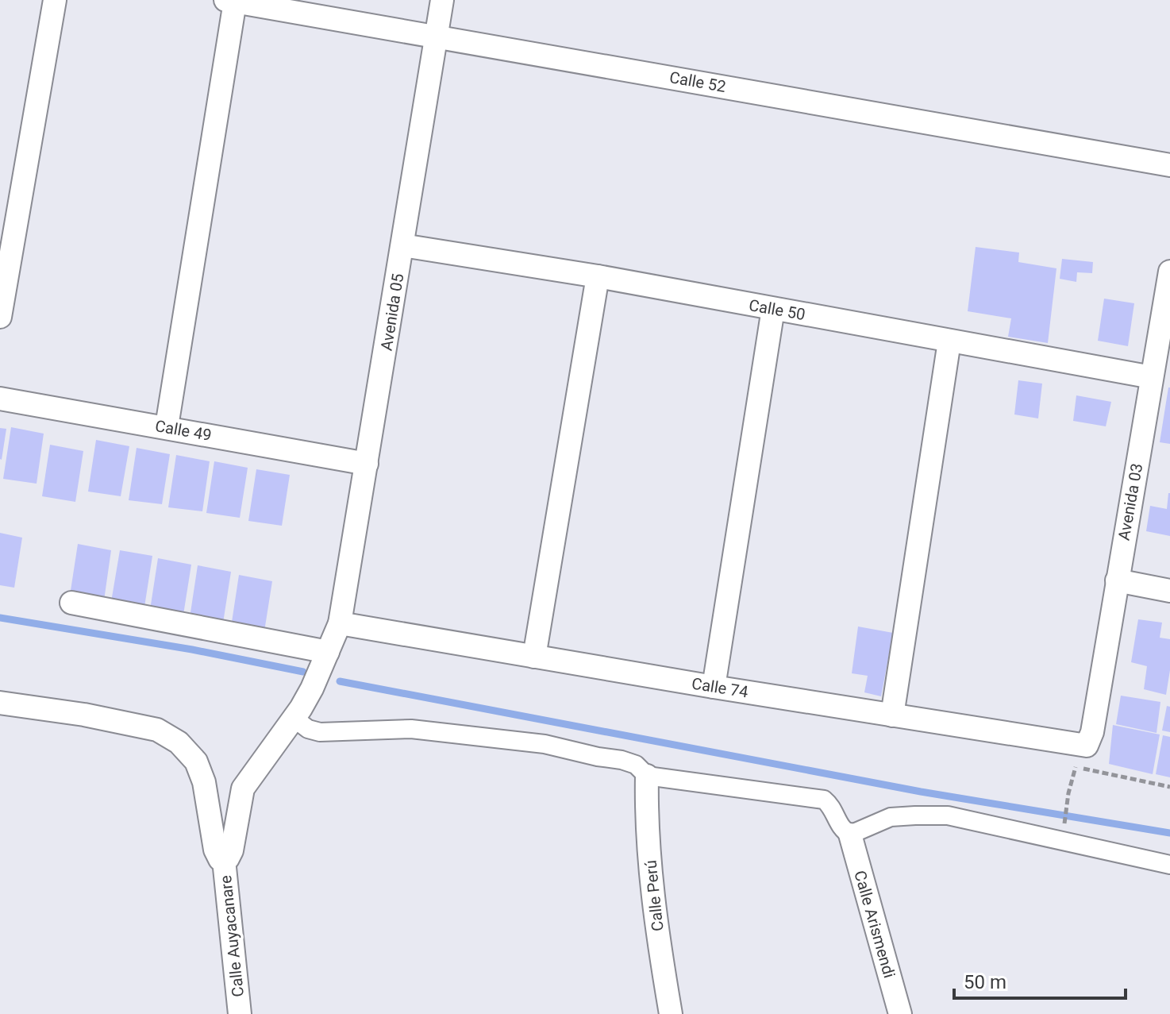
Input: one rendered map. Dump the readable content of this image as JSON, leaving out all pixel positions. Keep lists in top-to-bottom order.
{
  "streets": {
    "street": [
      "Calle 52",
      "Calle 50",
      "Avenida 05",
      "Calle 49",
      "Avenida 03",
      "Calle 74",
      "Calle Perú",
      "Calle Arismendi",
      "Calle Auyacanare"
    ]
  },
  "crossings": [
    ["Calle 52", "Avenida 05"],
    ["Calle 50", "Avenida 05"],
    ["Calle 50", "Avenida 03"],
    ["Avenida 05", "Calle 49"],
    ["Avenida 05", "Calle 74"],
    ["Avenida 05", "Calle Auyacanare"],
    ["Avenida 03", "Calle 74"],
    ["Calle 74", "Calle Auyacanare"]
  ],
  "scale_bar": "50 m"
}
